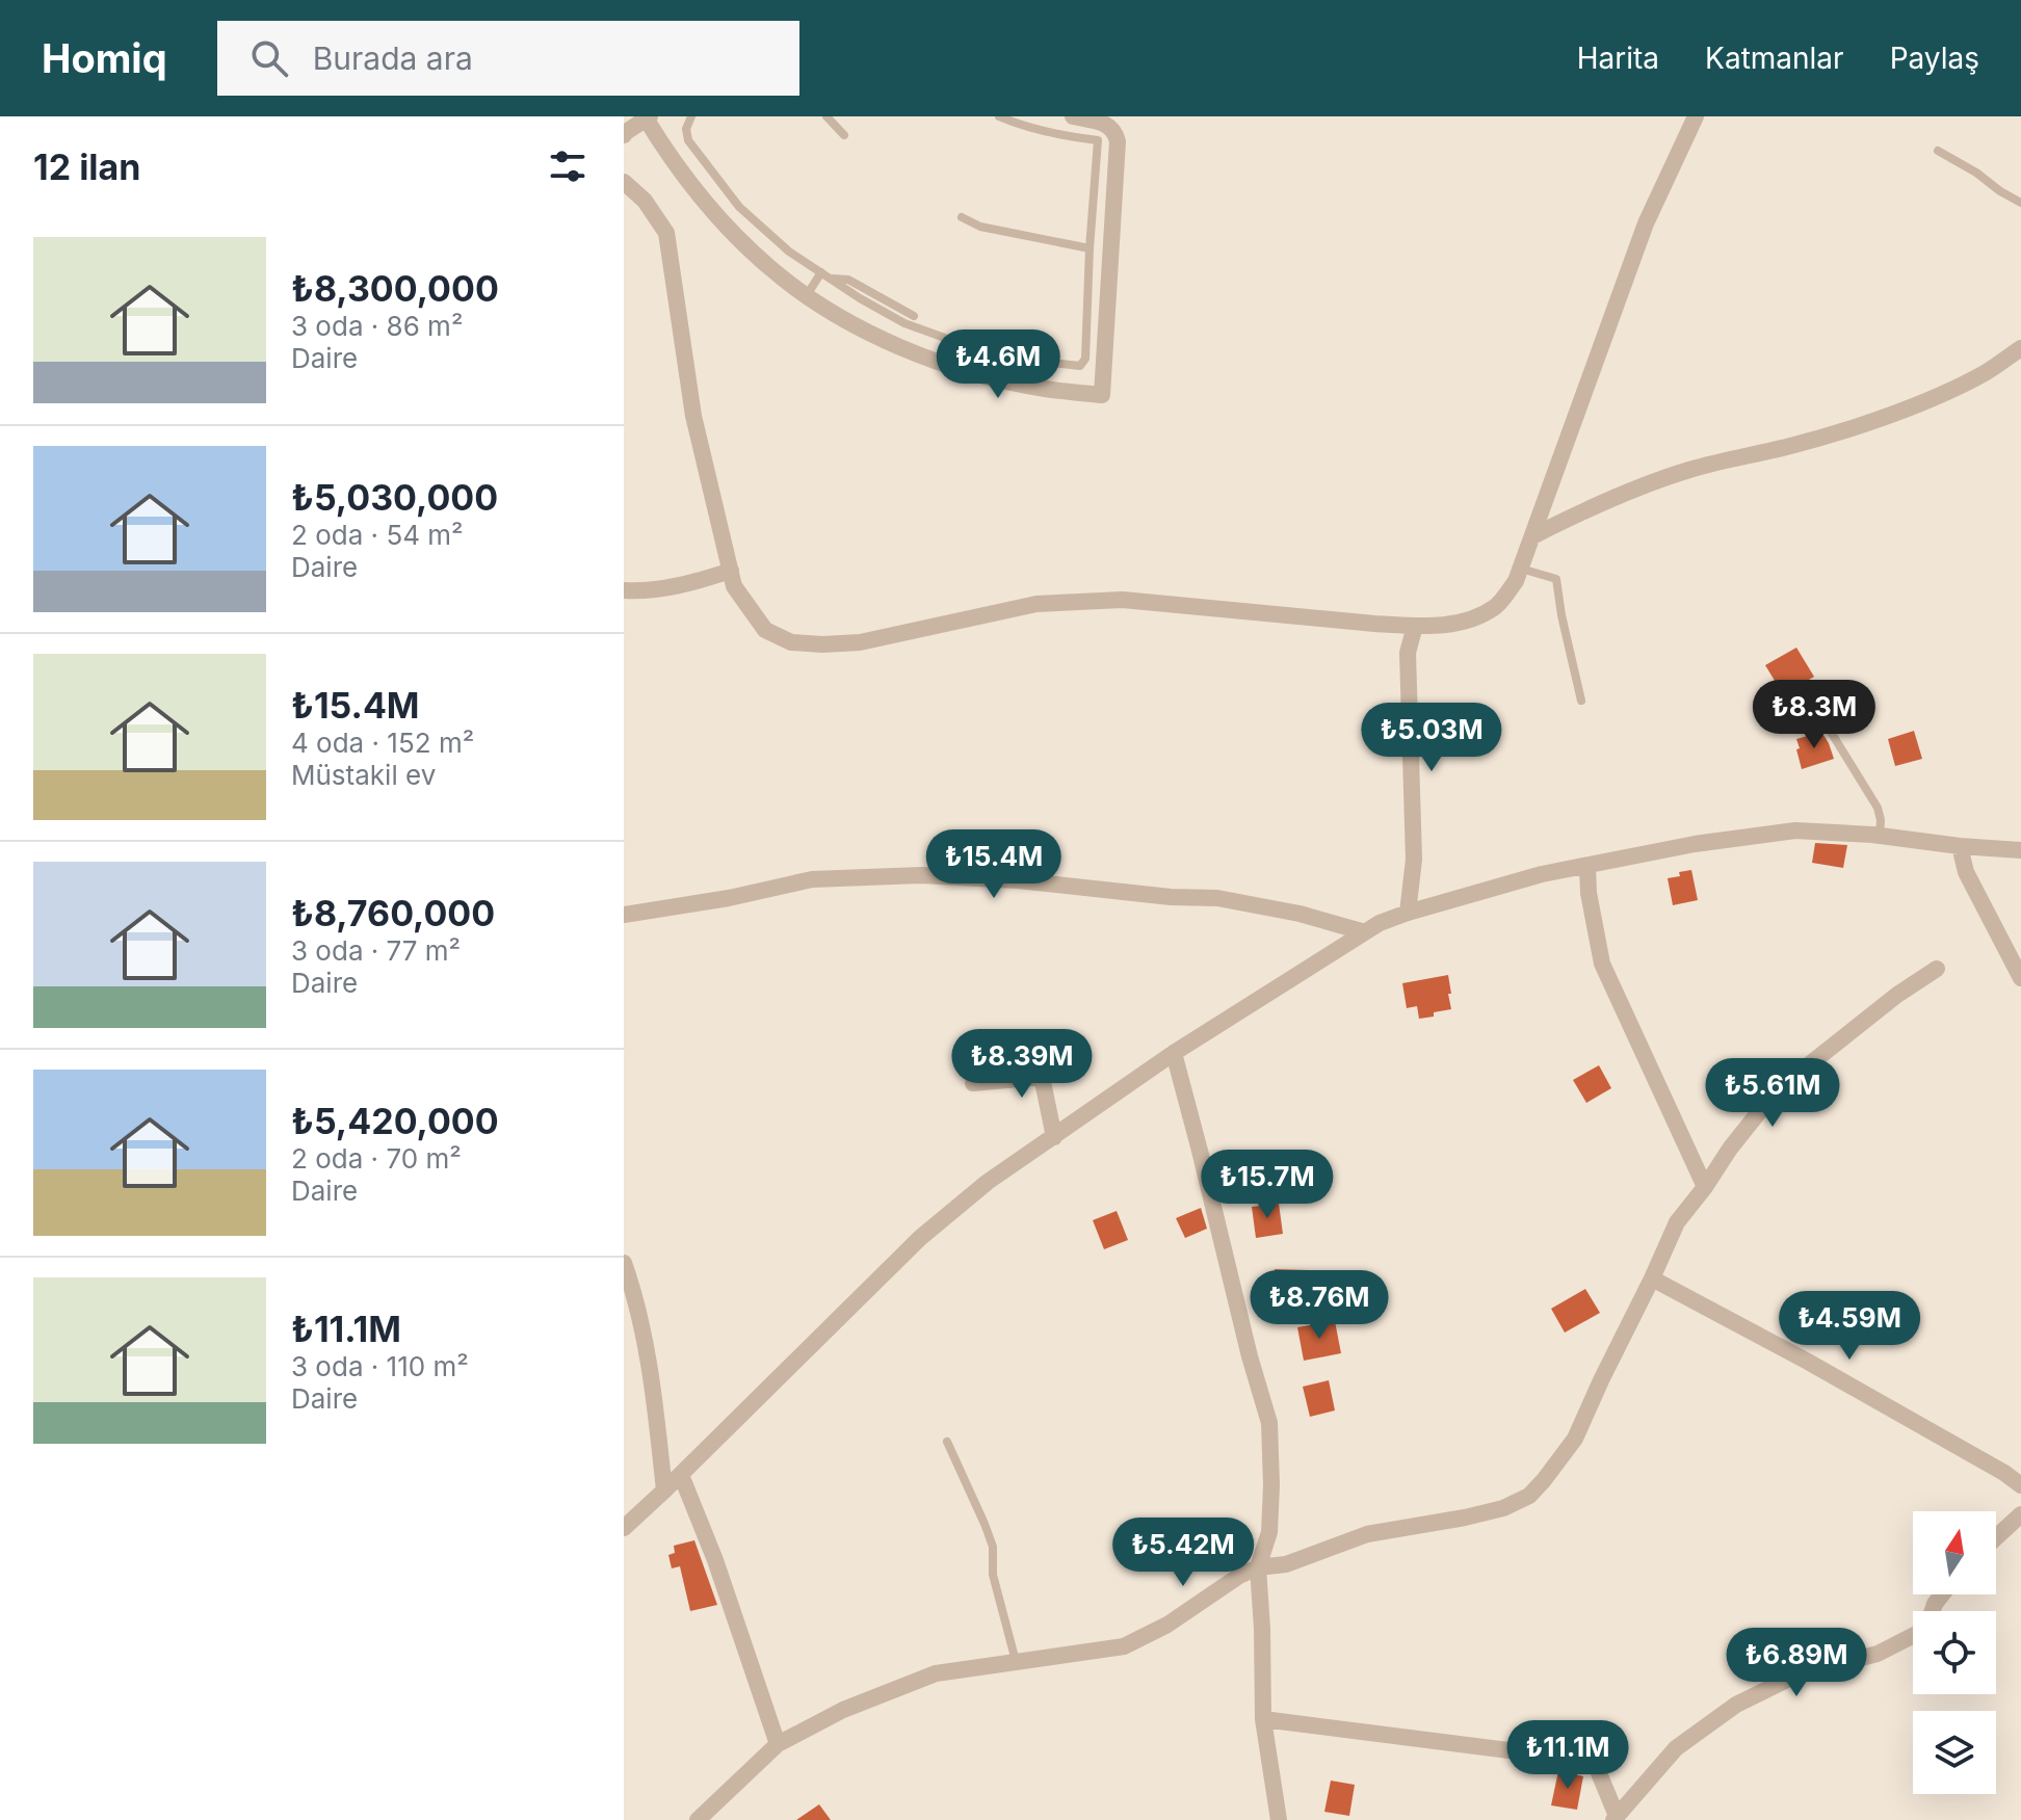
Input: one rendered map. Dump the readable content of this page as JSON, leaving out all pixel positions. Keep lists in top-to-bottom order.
{
  "north": "top",
  "page": {
    "header": "Homiq",
    "search": "Burada ara",
    "nav": ["Harita", "Katmanlar", "Paylaş"],
    "heading": "12 ilan",
    "list": [
      {
        "name": "₺8,300,000",
        "note": "3 oda · 86 m² · Daire"
      },
      {
        "name": "₺5,030,000",
        "note": "2 oda · 54 m² · Daire"
      },
      {
        "name": "₺15.4M",
        "note": "4 oda · 152 m² · Müstakil ev"
      },
      {
        "name": "₺8,760,000",
        "note": "3 oda · 77 m² · Daire"
      },
      {
        "name": "₺5,420,000",
        "note": "2 oda · 70 m² · Daire"
      },
      {
        "name": "₺11.1M",
        "note": "3 oda · 110 m² · Daire"
      }
    ],
    "price": [
      "₺4.6M",
      "₺8.3M",
      "₺5.03M",
      "₺15.4M",
      "₺8.39M",
      "₺5.61M",
      "₺15.7M",
      "₺8.76M",
      "₺4.59M",
      "₺5.42M",
      "₺6.89M",
      "₺11.1M"
    ]
  }
}
